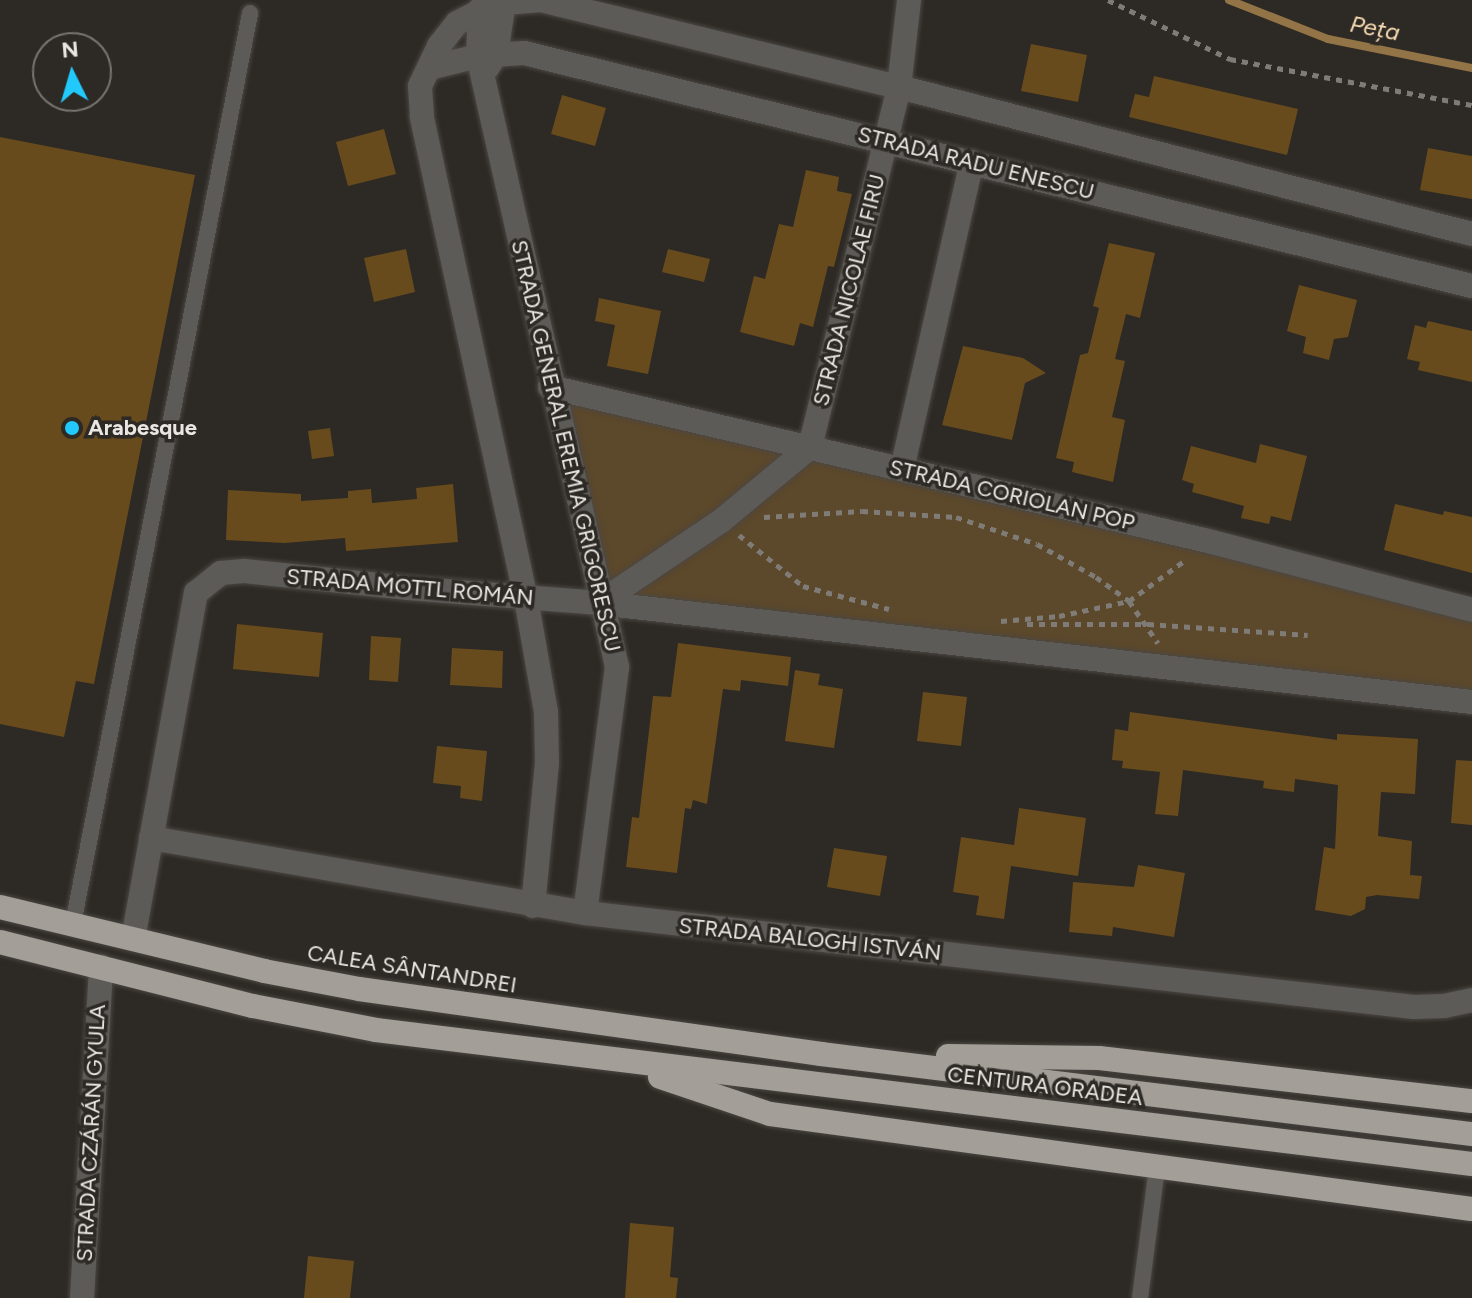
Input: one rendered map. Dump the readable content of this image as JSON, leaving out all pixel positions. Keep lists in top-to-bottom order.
{
  "streets": {
    "highway": ["CALEA SÂNTANDREI", "CENTURA ORADEA"],
    "street": [
      "STRADA RADU ENESCU",
      "STRADA NICOLAE FIRU",
      "STRADA GENERAL EREMIA GRIGORESCU",
      "STRADA CORIOLAN POP",
      "STRADA MOTTL ROMÁN",
      "STRADA BALOGH ISTVÁN",
      "STRADA CZÁRÁN GYULA"
    ]
  },
  "crossings": [
    ["STRADA RADU ENESCU", "STRADA NICOLAE FIRU"],
    ["STRADA RADU ENESCU", "STRADA GENERAL EREMIA GRIGORESCU"],
    ["STRADA NICOLAE FIRU", "STRADA CORIOLAN POP"],
    ["STRADA GENERAL EREMIA GRIGORESCU", "STRADA CORIOLAN POP"],
    ["STRADA GENERAL EREMIA GRIGORESCU", "STRADA MOTTL ROMÁN"],
    ["STRADA GENERAL EREMIA GRIGORESCU", "STRADA BALOGH ISTVÁN"],
    ["STRADA MOTTL ROMÁN", "STRADA BALOGH ISTVÁN"],
    ["CALEA SÂNTANDREI", "CENTURA ORADEA"]
  ],
  "water": ["Peța"],
  "places": ["Arabesque"],
  "north": "top"
}
